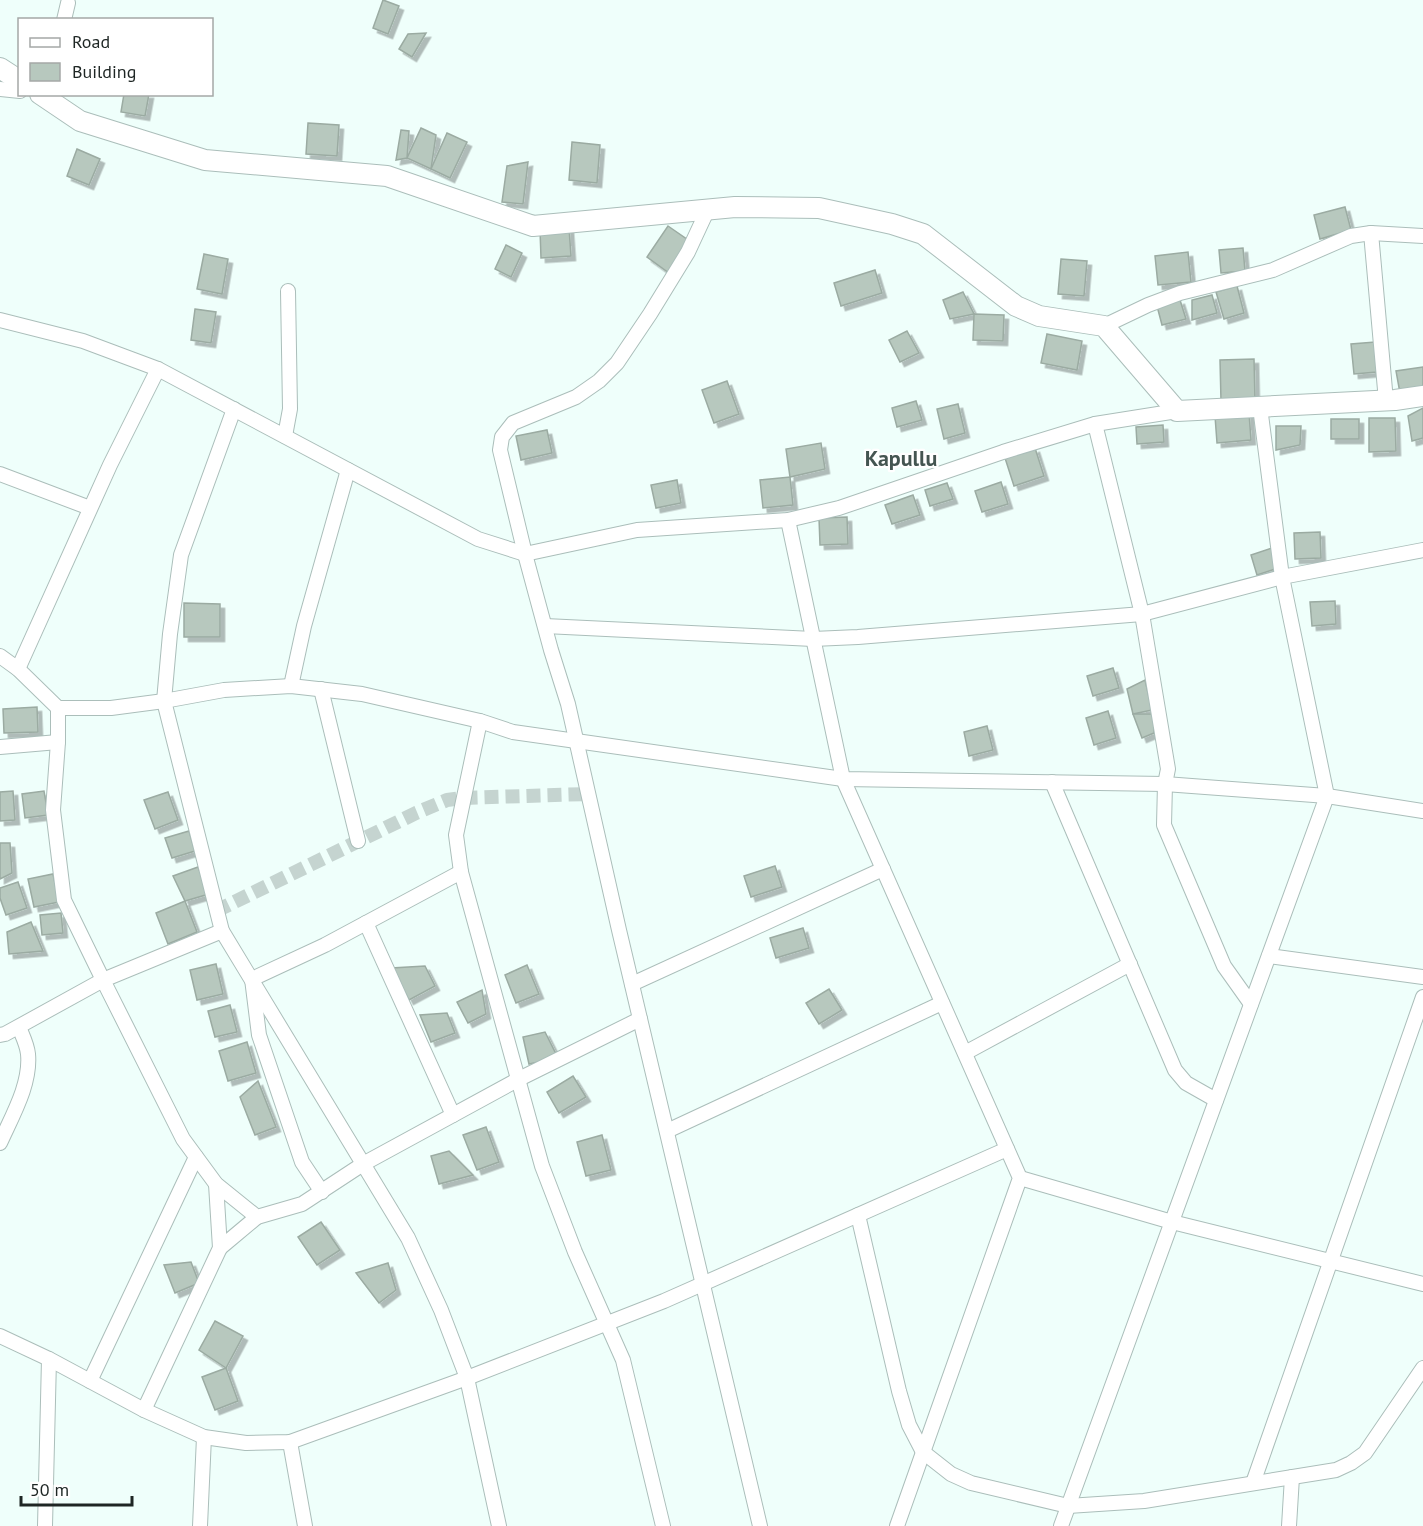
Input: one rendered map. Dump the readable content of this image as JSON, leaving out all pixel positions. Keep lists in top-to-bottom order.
{
  "districts": ["Kapullu"],
  "legend": ["Road", "Building"],
  "scale_bar": "50 m"
}
